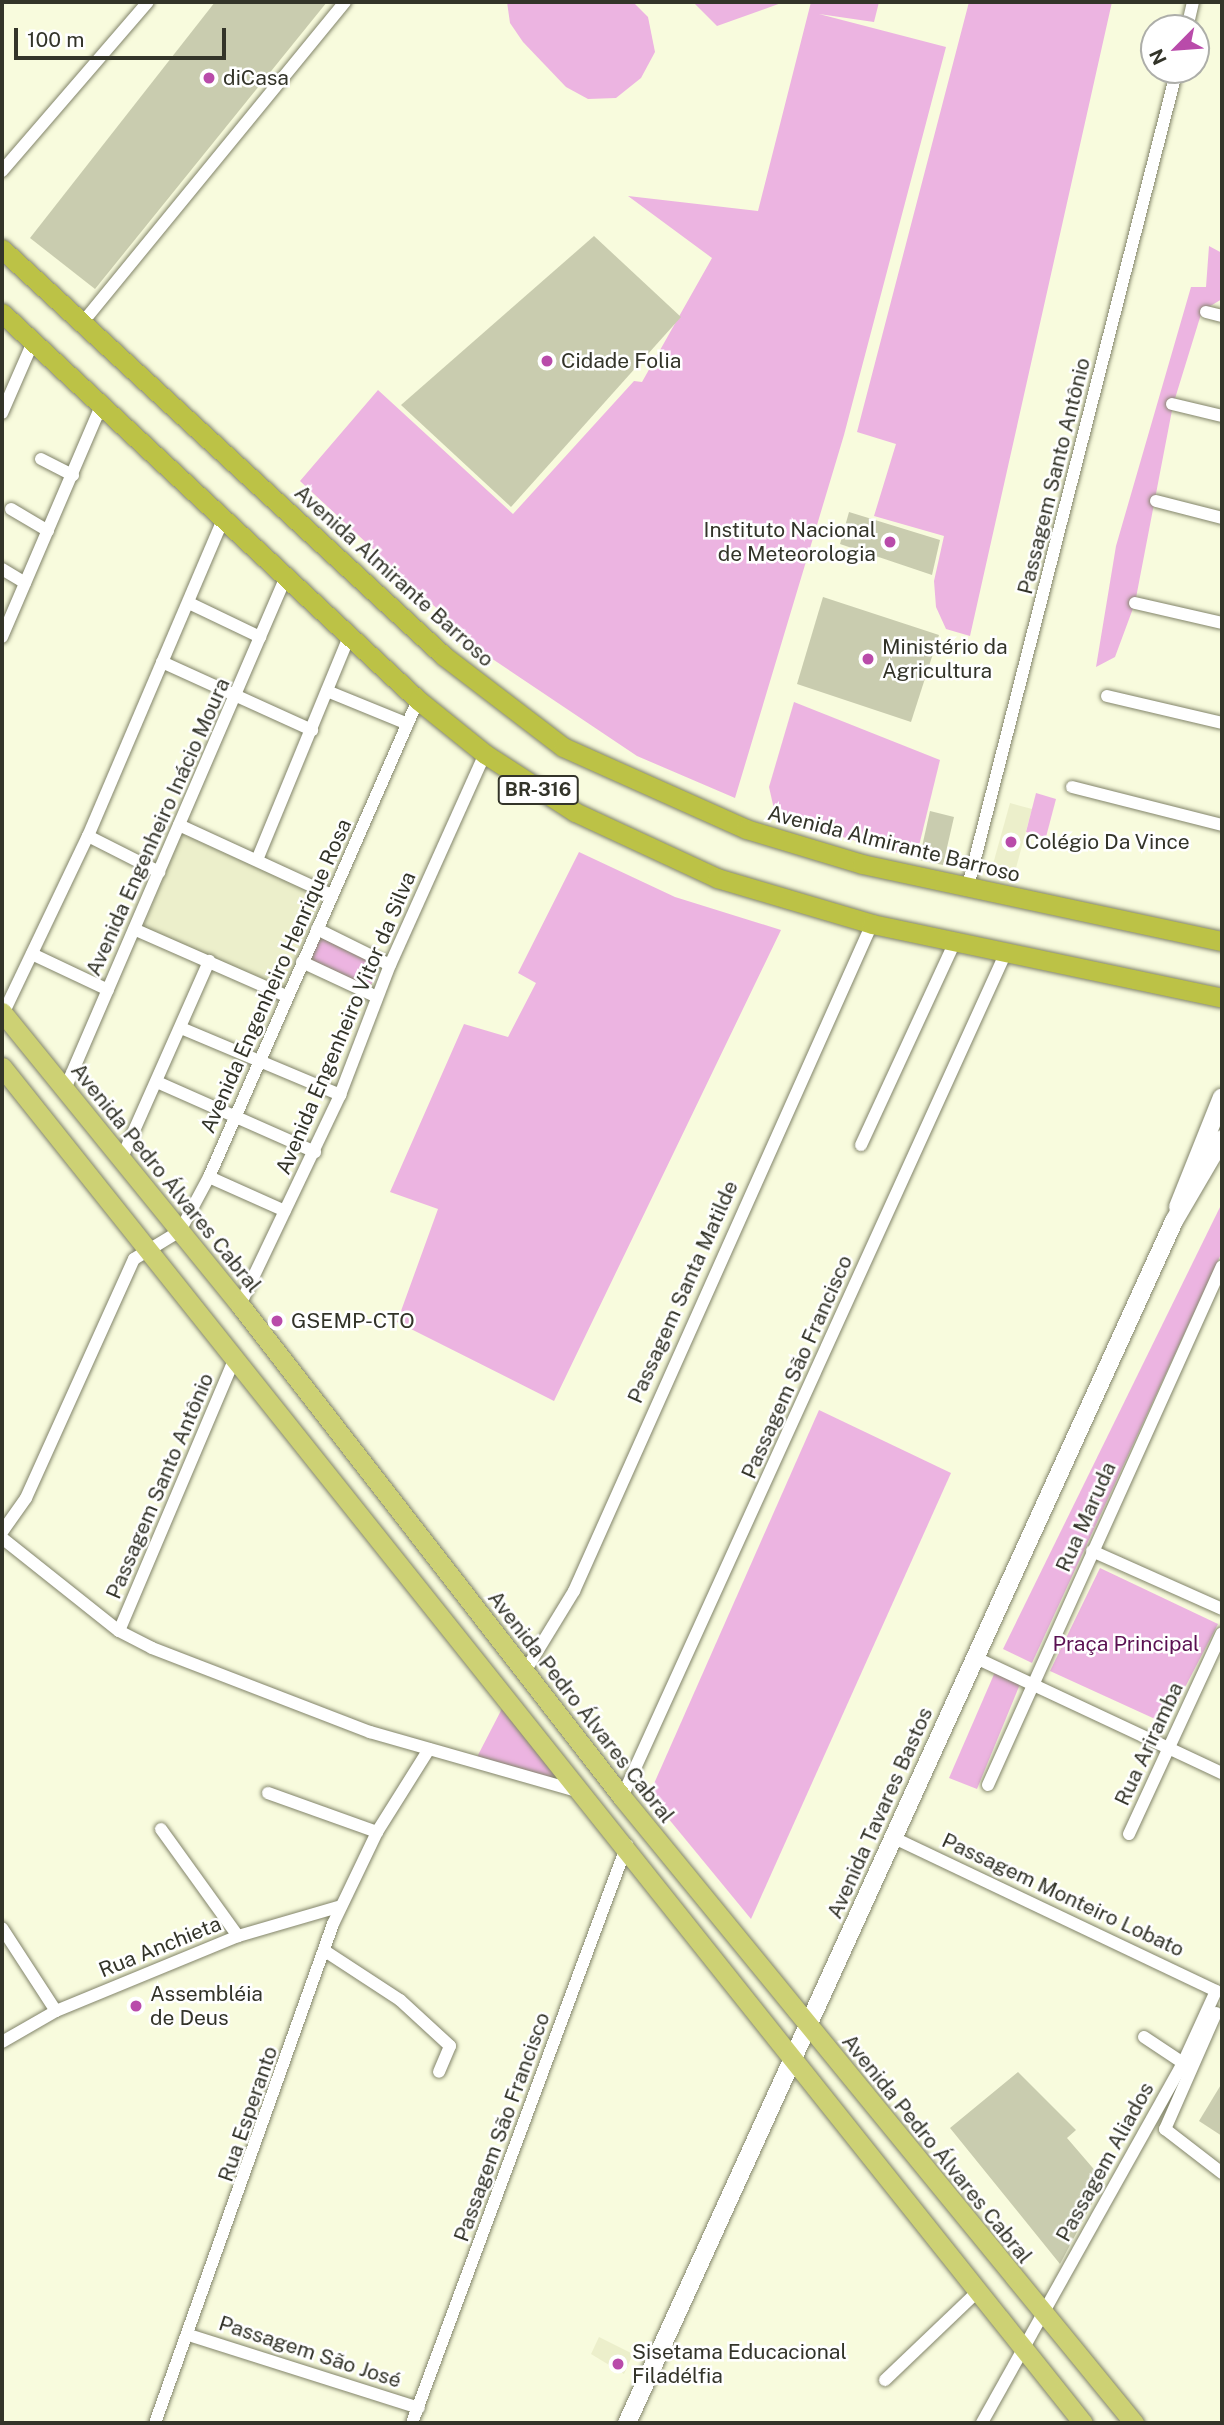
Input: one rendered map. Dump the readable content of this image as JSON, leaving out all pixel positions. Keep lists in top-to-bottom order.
{
  "streets": {
    "highway": ["Avenida Almirante Barroso", "BR-316"],
    "main road": ["Avenida Pedro Álvares Cabral", "Avenida Tavares Bastos"],
    "street": [
      "Passagem Santo Antônio",
      "Avenida Engenheiro Inácio Moura",
      "Avenida Engenheiro Henrique Rosa",
      "Avenida Engenheiro Vitor da Silva",
      "Passagem Santa Matilde",
      "Passagem São Francisco",
      "Rua Maruda",
      "Rua Ariramba",
      "Passagem Monteiro Lobato",
      "Rua Anchieta",
      "Rua Esperanto",
      "Passagem Aliados",
      "Passagem São José"
    ]
  },
  "crossings": [
    ["Passagem Santo Antônio", "Avenida Almirante Barroso"],
    ["BR-316", "Avenida Engenheiro Inácio Moura"],
    ["BR-316", "Avenida Engenheiro Henrique Rosa"],
    ["BR-316", "Avenida Engenheiro Vitor da Silva"],
    ["BR-316", "Passagem Santa Matilde"],
    ["BR-316", "Passagem São Francisco"],
    ["Avenida Engenheiro Inácio Moura", "Avenida Pedro Álvares Cabral"],
    ["Avenida Engenheiro Henrique Rosa", "Avenida Pedro Álvares Cabral"],
    ["Avenida Engenheiro Vitor da Silva", "Avenida Pedro Álvares Cabral"],
    ["Avenida Pedro Álvares Cabral", "Passagem Santa Matilde"],
    ["Avenida Pedro Álvares Cabral", "Passagem São Francisco"],
    ["Avenida Pedro Álvares Cabral", "Avenida Tavares Bastos"],
    ["Avenida Pedro Álvares Cabral", "Passagem Aliados"],
    ["Passagem São Francisco", "Passagem São José"],
    ["Avenida Tavares Bastos", "Passagem Monteiro Lobato"],
    ["Passagem Monteiro Lobato", "Passagem Aliados"],
    ["Rua Anchieta", "Rua Esperanto"],
    ["Rua Esperanto", "Passagem São José"]
  ],
  "parks": ["Praça Principal"],
  "places": [
    "diCasa",
    "Cidade Folia",
    "Instituto Nacional de Meteorologia",
    "Ministério da Agricultura",
    "Colégio Da Vince",
    "GSEMP-CTO",
    "Assembléia de Deus",
    "Sisetama Educacional Filadélfia"
  ],
  "scale_bar": "100 m",
  "north": "bottom left"
}
